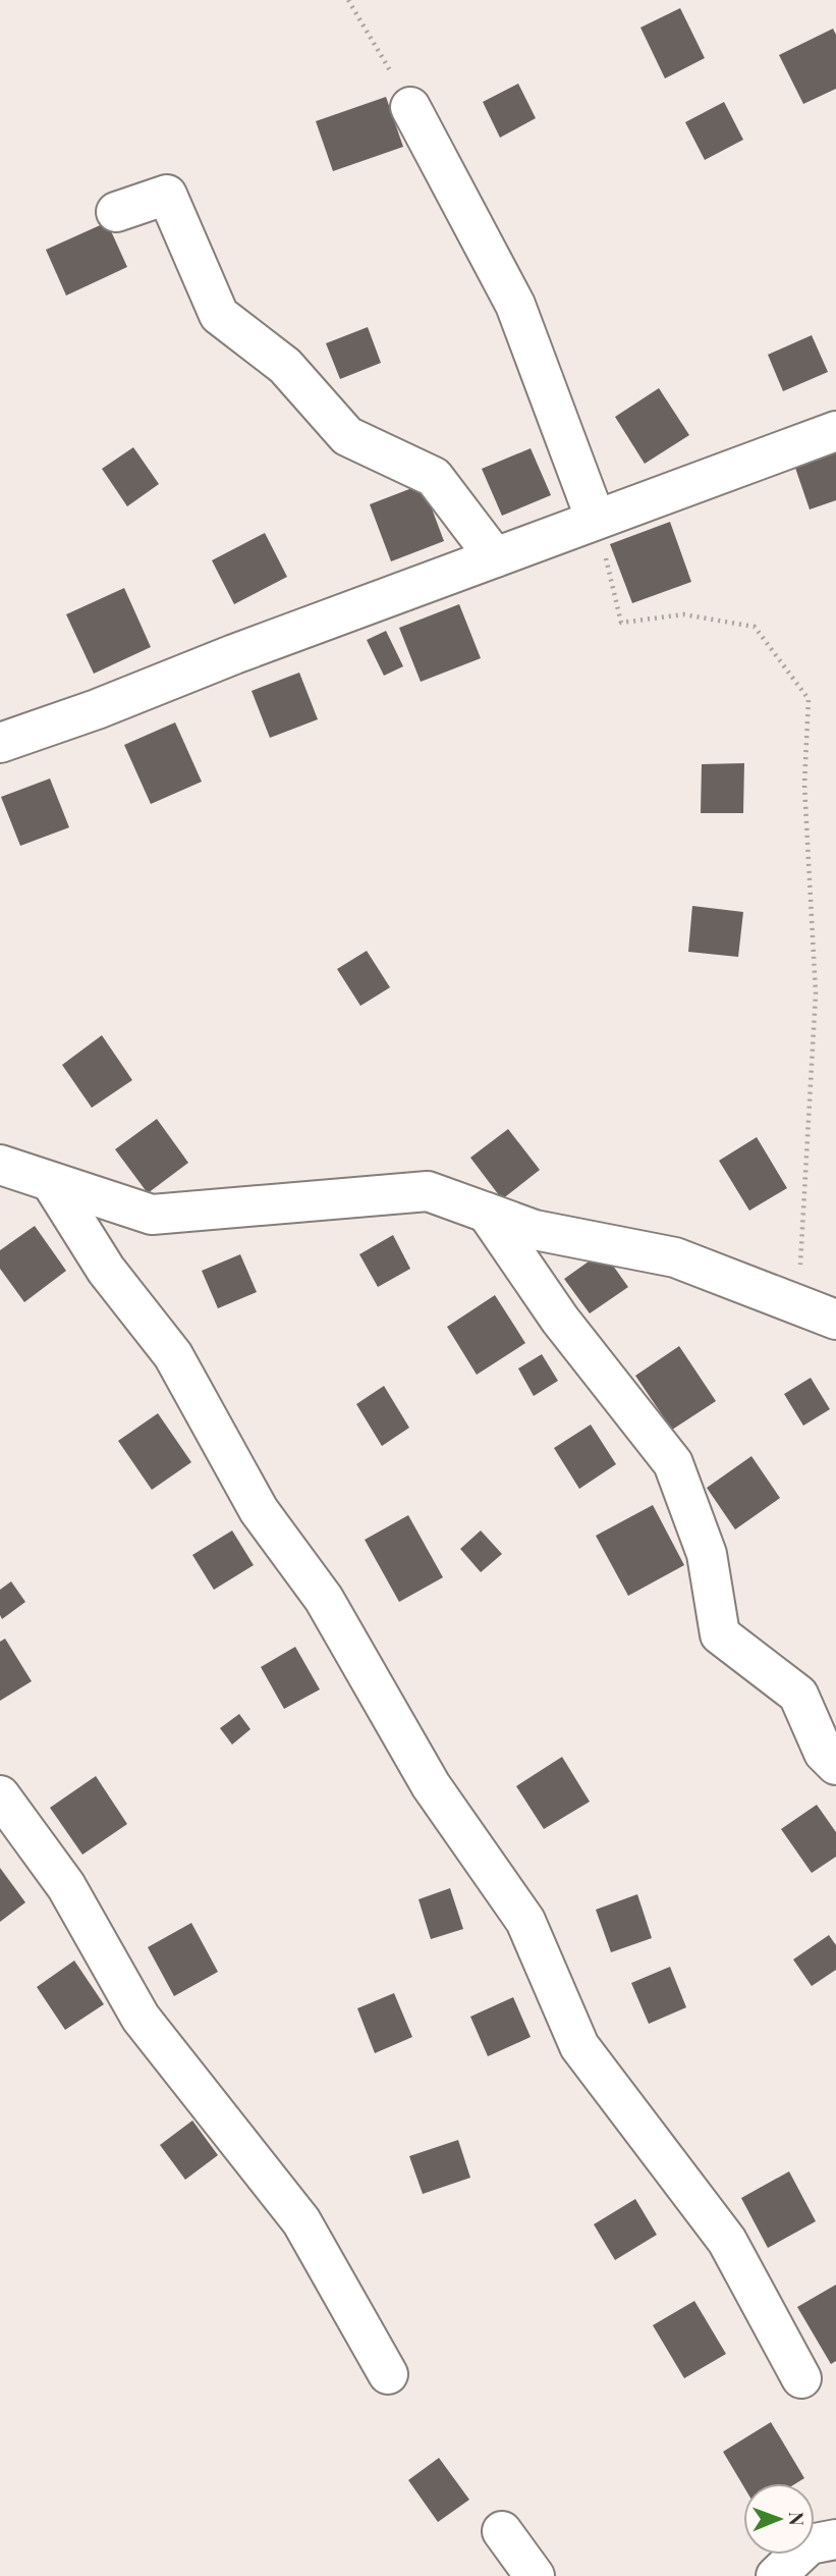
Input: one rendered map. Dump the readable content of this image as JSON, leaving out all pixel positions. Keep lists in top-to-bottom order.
{
  "north": "right"
}
